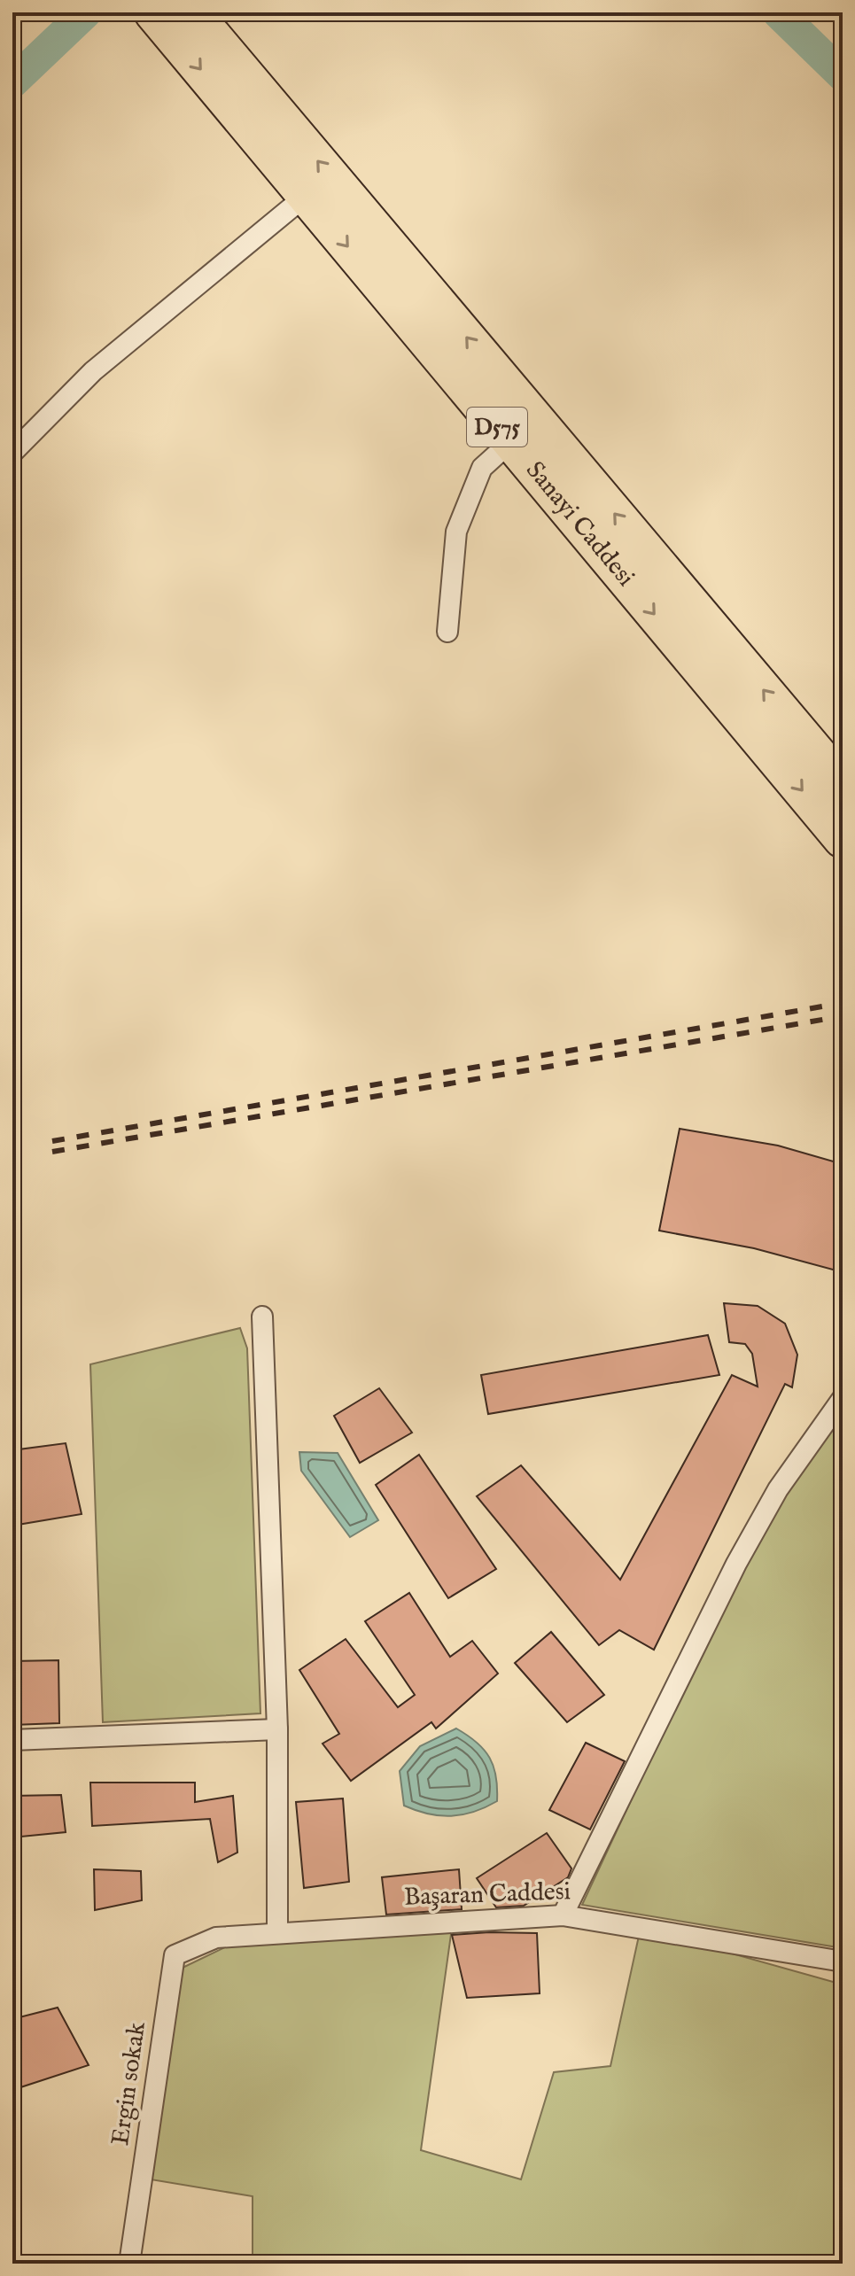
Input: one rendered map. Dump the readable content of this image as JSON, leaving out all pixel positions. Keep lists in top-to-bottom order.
{
  "streets": {
    "highway": ["D575", "Sanayi Caddesi"],
    "street": ["Başaran Caddesi", "Ergin sokak"]
  },
  "crossings": [
    ["Başaran Caddesi", "Ergin sokak"]
  ]
}
